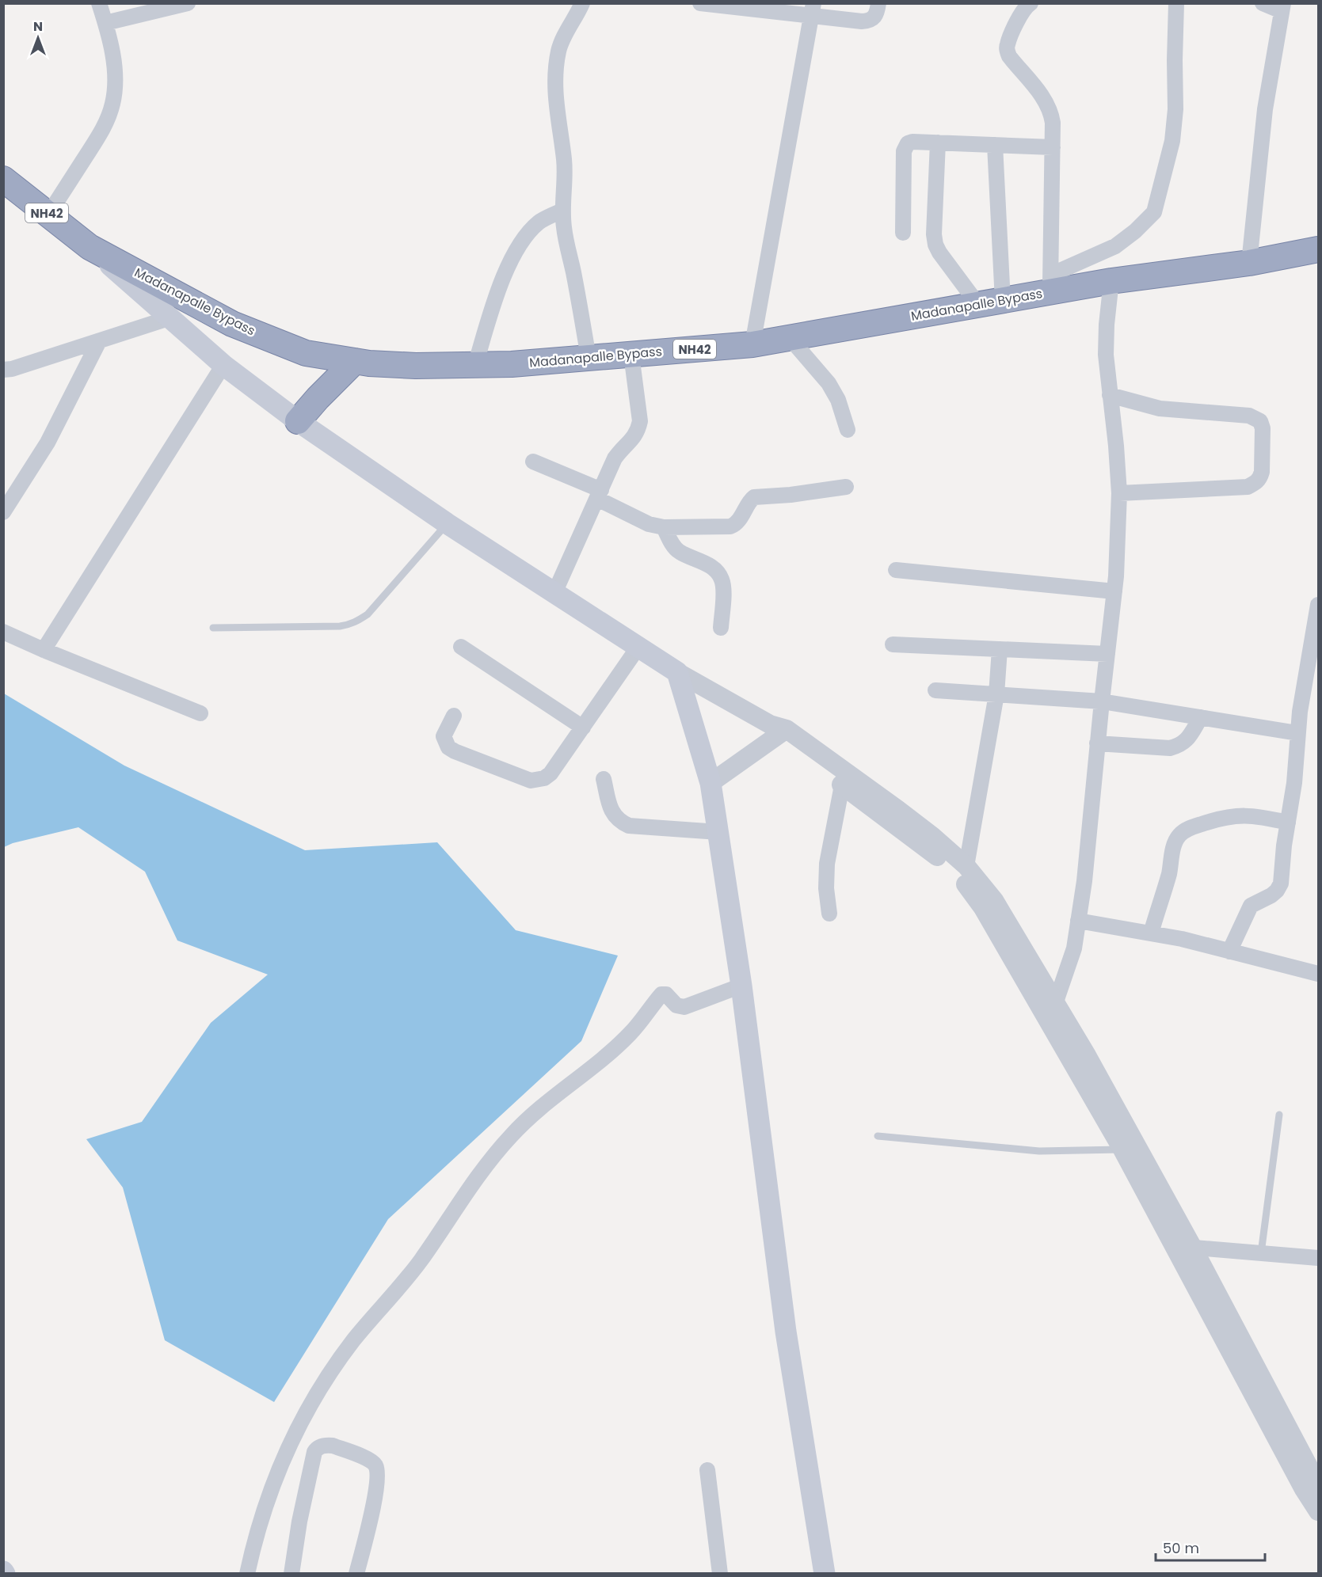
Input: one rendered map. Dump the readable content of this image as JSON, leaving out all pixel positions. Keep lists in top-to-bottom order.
{
  "streets": {
    "highway": ["NH42", "Madanapalle Bypass"]
  },
  "crossings": [
    ["NH42", "Madanapalle Bypass"]
  ],
  "scale_bar": "50 m",
  "north": "top"
}
